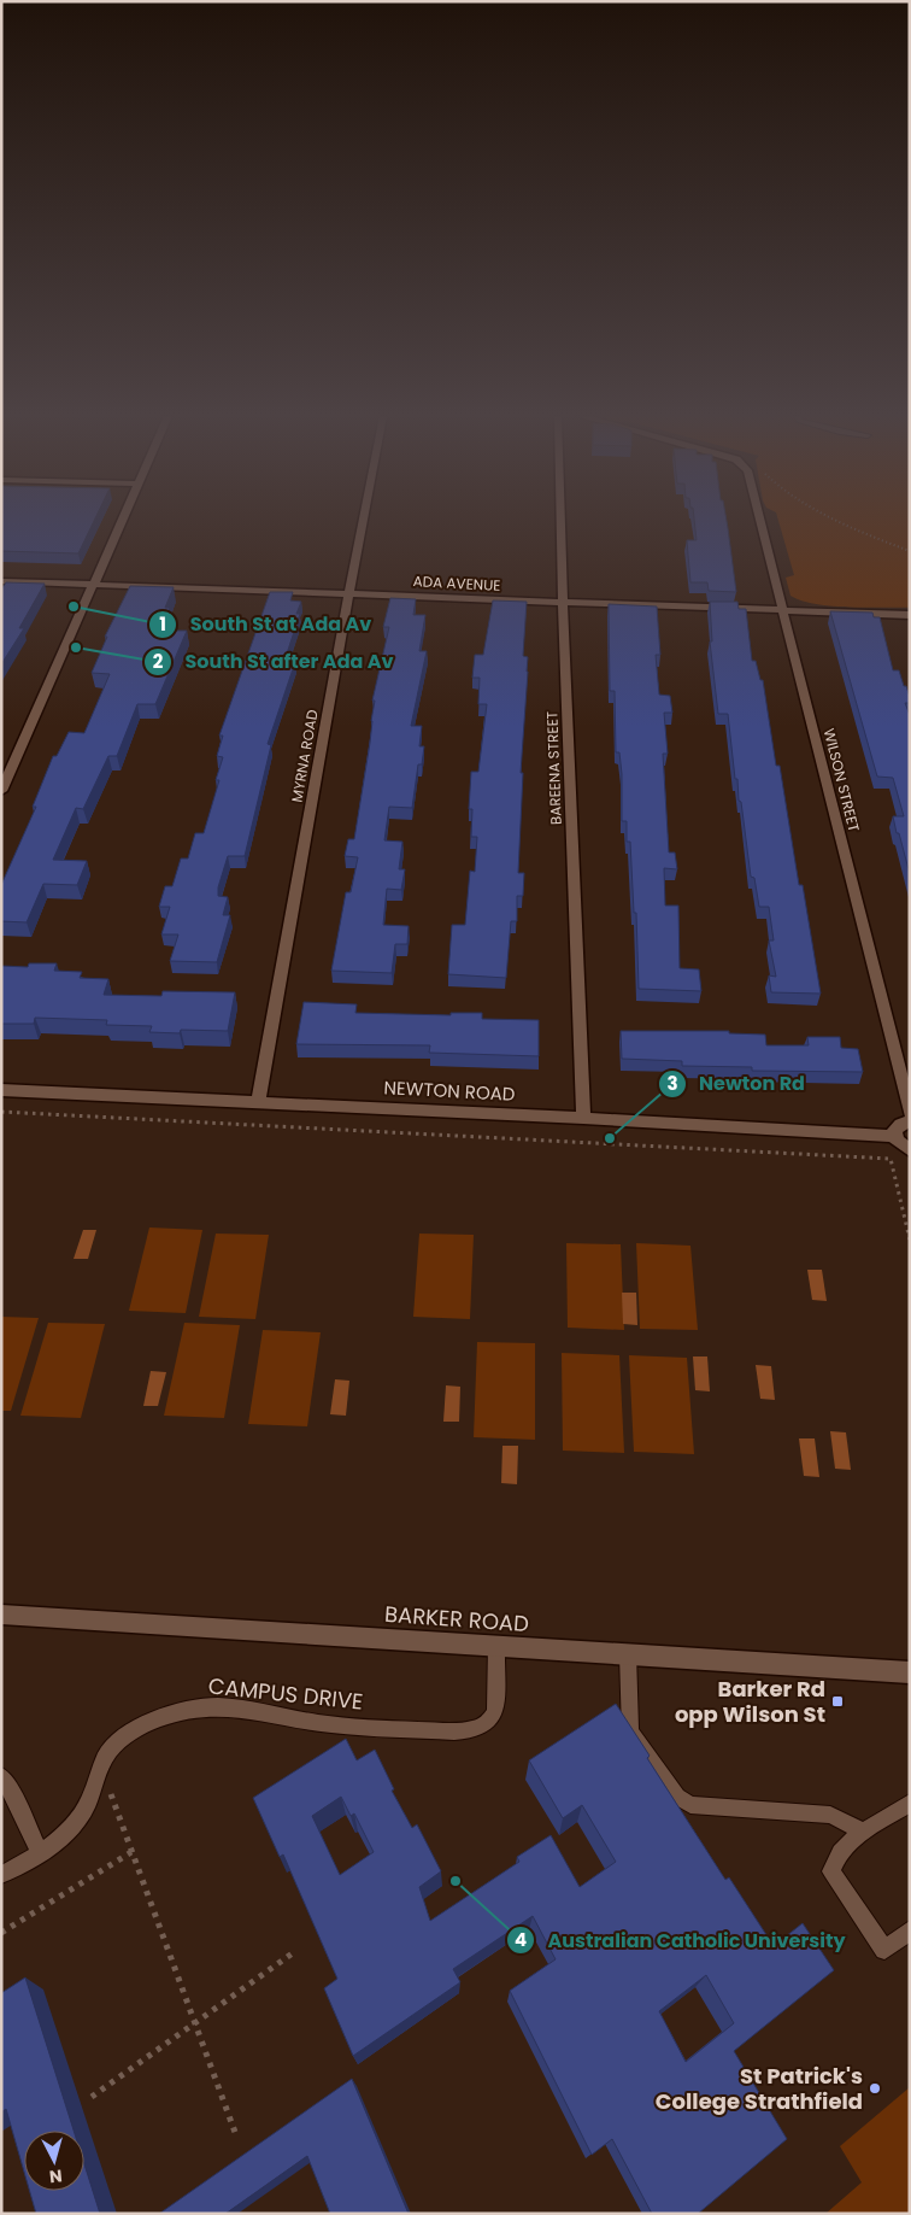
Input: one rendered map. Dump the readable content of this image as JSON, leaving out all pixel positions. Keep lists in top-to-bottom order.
{
  "streets": {
    "street": [
      "ADA AVENUE",
      "MYRNA ROAD",
      "BAREENA STREET",
      "WILSON STREET",
      "NEWTON ROAD",
      "BARKER ROAD"
    ],
    "lane": ["CAMPUS DRIVE"]
  },
  "crossings": [
    ["ADA AVENUE", "MYRNA ROAD"],
    ["ADA AVENUE", "BAREENA STREET"],
    ["ADA AVENUE", "WILSON STREET"],
    ["MYRNA ROAD", "NEWTON ROAD"],
    ["BAREENA STREET", "NEWTON ROAD"],
    ["BARKER ROAD", "CAMPUS DRIVE"]
  ],
  "places": {
    "other": [
      "South St at Ada Av",
      "South St after Ada Av",
      "Newton Rd",
      "Australian Catholic University",
      "St Patrick's College Strathfield"
    ],
    "transit": ["Barker Rd opp Wilson St"]
  },
  "north": "bottom"
}
